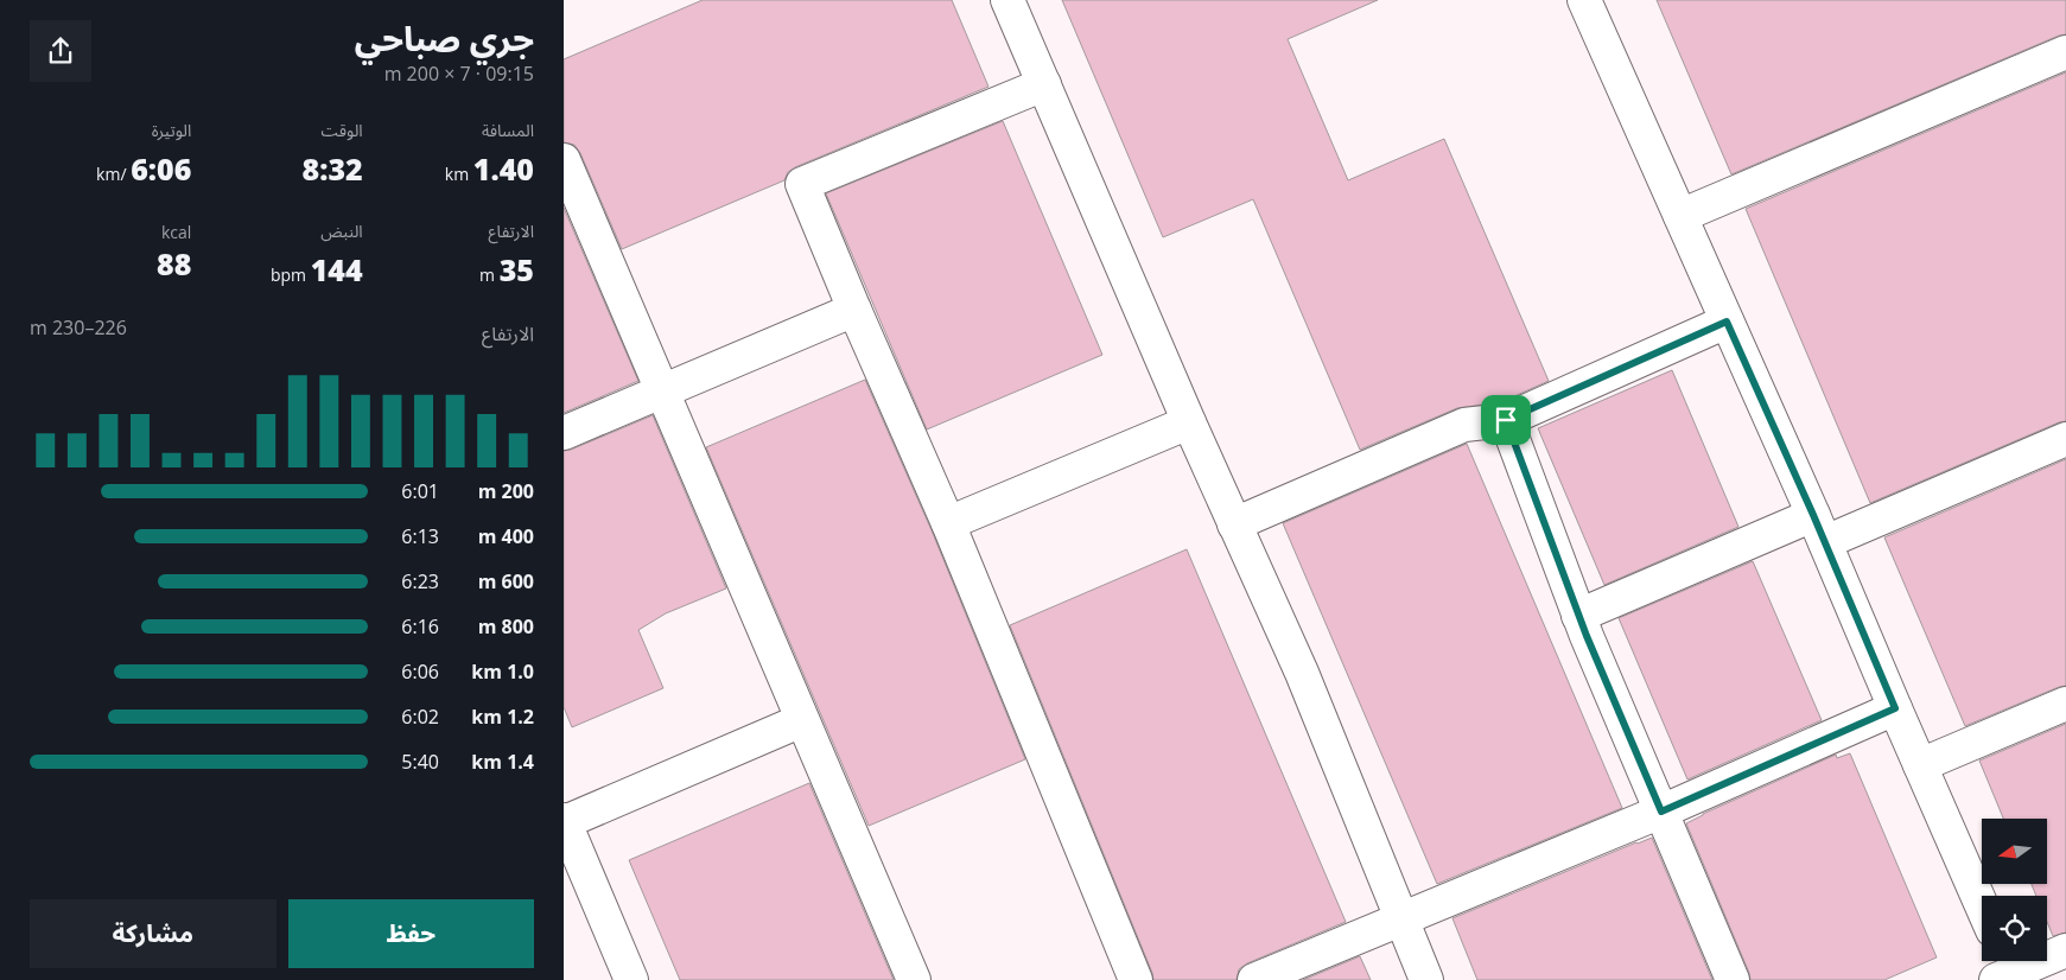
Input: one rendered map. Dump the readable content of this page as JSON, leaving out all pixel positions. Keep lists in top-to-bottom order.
{
  "north": "left",
  "page": {
    "heading": ["جري صباحي", "09:15 · 7 × 200 m"],
    "stats": [
      ["المسافة", "1.40 km"],
      ["الوقت", "8:32"],
      ["الوتيرة", "6:06 /km"],
      ["الارتفاع", "35 m"],
      ["النبض", "144 bpm"],
      ["kcal", "88"]
    ],
    "chart": ["الارتفاع", "226–230 m"],
    "list": [
      {
        "name": "200 m",
        "note": "6:01"
      },
      {
        "name": "400 m",
        "note": "6:13"
      },
      {
        "name": "600 m",
        "note": "6:23"
      },
      {
        "name": "800 m",
        "note": "6:16"
      },
      {
        "name": "1.0 km",
        "note": "6:06"
      },
      {
        "name": "1.2 km",
        "note": "6:02"
      },
      {
        "name": "1.4 km",
        "note": "5:40"
      }
    ],
    "buttons": ["حفظ", "مشاركة"]
  }
}
